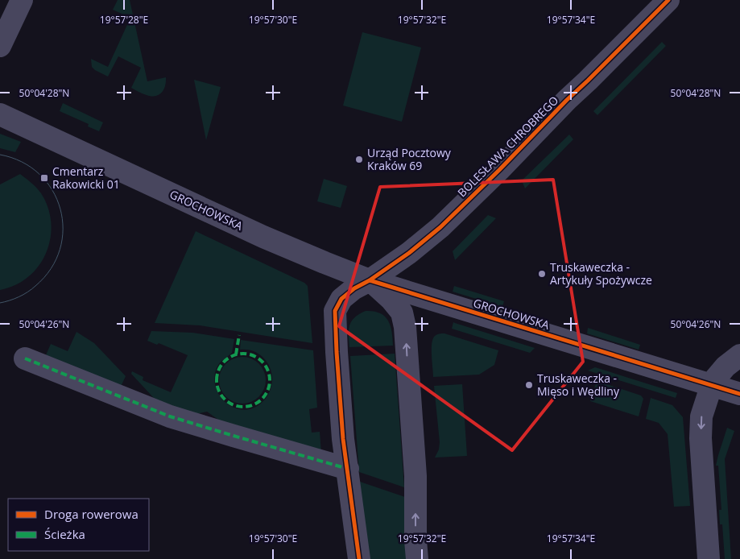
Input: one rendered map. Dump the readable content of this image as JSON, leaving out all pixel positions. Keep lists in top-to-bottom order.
{
  "streets": {
    "street": ["BOLESŁAWA CHROBREGO", "GROCHOWSKA"]
  },
  "crossings": [
    ["BOLESŁAWA CHROBREGO", "GROCHOWSKA"]
  ],
  "places": {
    "other": ["Urząd Pocztowy Kraków 69", "Truskaweczka - Artykuły Spożywcze", "Truskaweczka - Mięso i Wędliny"],
    "transit": ["Cmentarz Rakowicki 01"]
  },
  "legend": ["Droga rowerowa", "Ścieżka"],
  "coordinates": [
    "19°57'28\"E",
    "19°57'30\"E",
    "19°57'32\"E",
    "19°57'34\"E",
    "50°04'28\"N",
    "50°04'26\"N"
  ]
}
